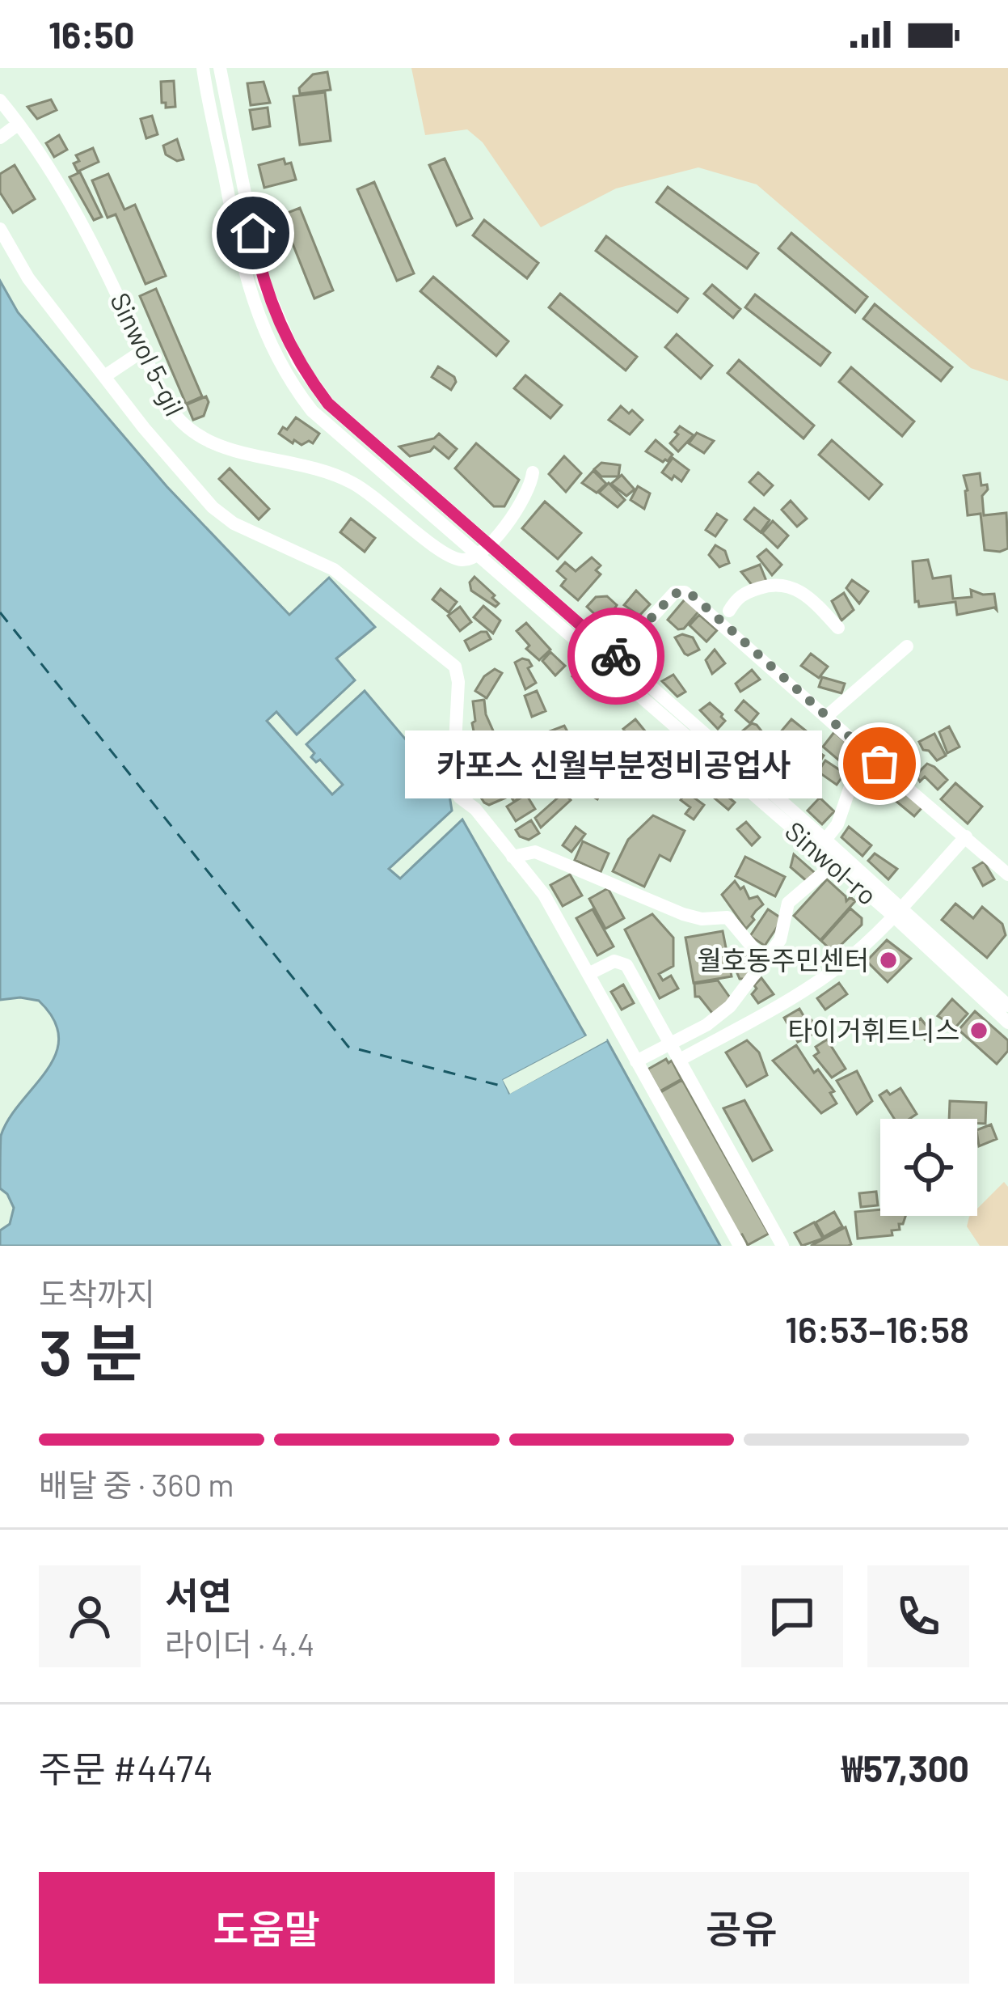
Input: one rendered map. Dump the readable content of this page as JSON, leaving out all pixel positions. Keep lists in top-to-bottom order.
{
  "streets": {
    "street": ["Sinwol 5-gil", "Sinwol-ro"]
  },
  "crossings": [
    ["Sinwol 5-gil", "Sinwol-ro"]
  ],
  "places": ["카포스 신월부분정비공업사", "월호동주민센터", "타이거휘트니스"],
  "page": {
    "status": "16:50",
    "bubble": "카포스 신월부분정비공업사",
    "heading": ["3 분", "도착까지", "16:53–16:58"],
    "panel": [
      "서연",
      "라이더 · 4.4",
      "주문 #4474",
      "₩57,300"
    ],
    "bar": "배달 중 · 360 m",
    "buttons": ["도움말", "공유"]
  }
}
